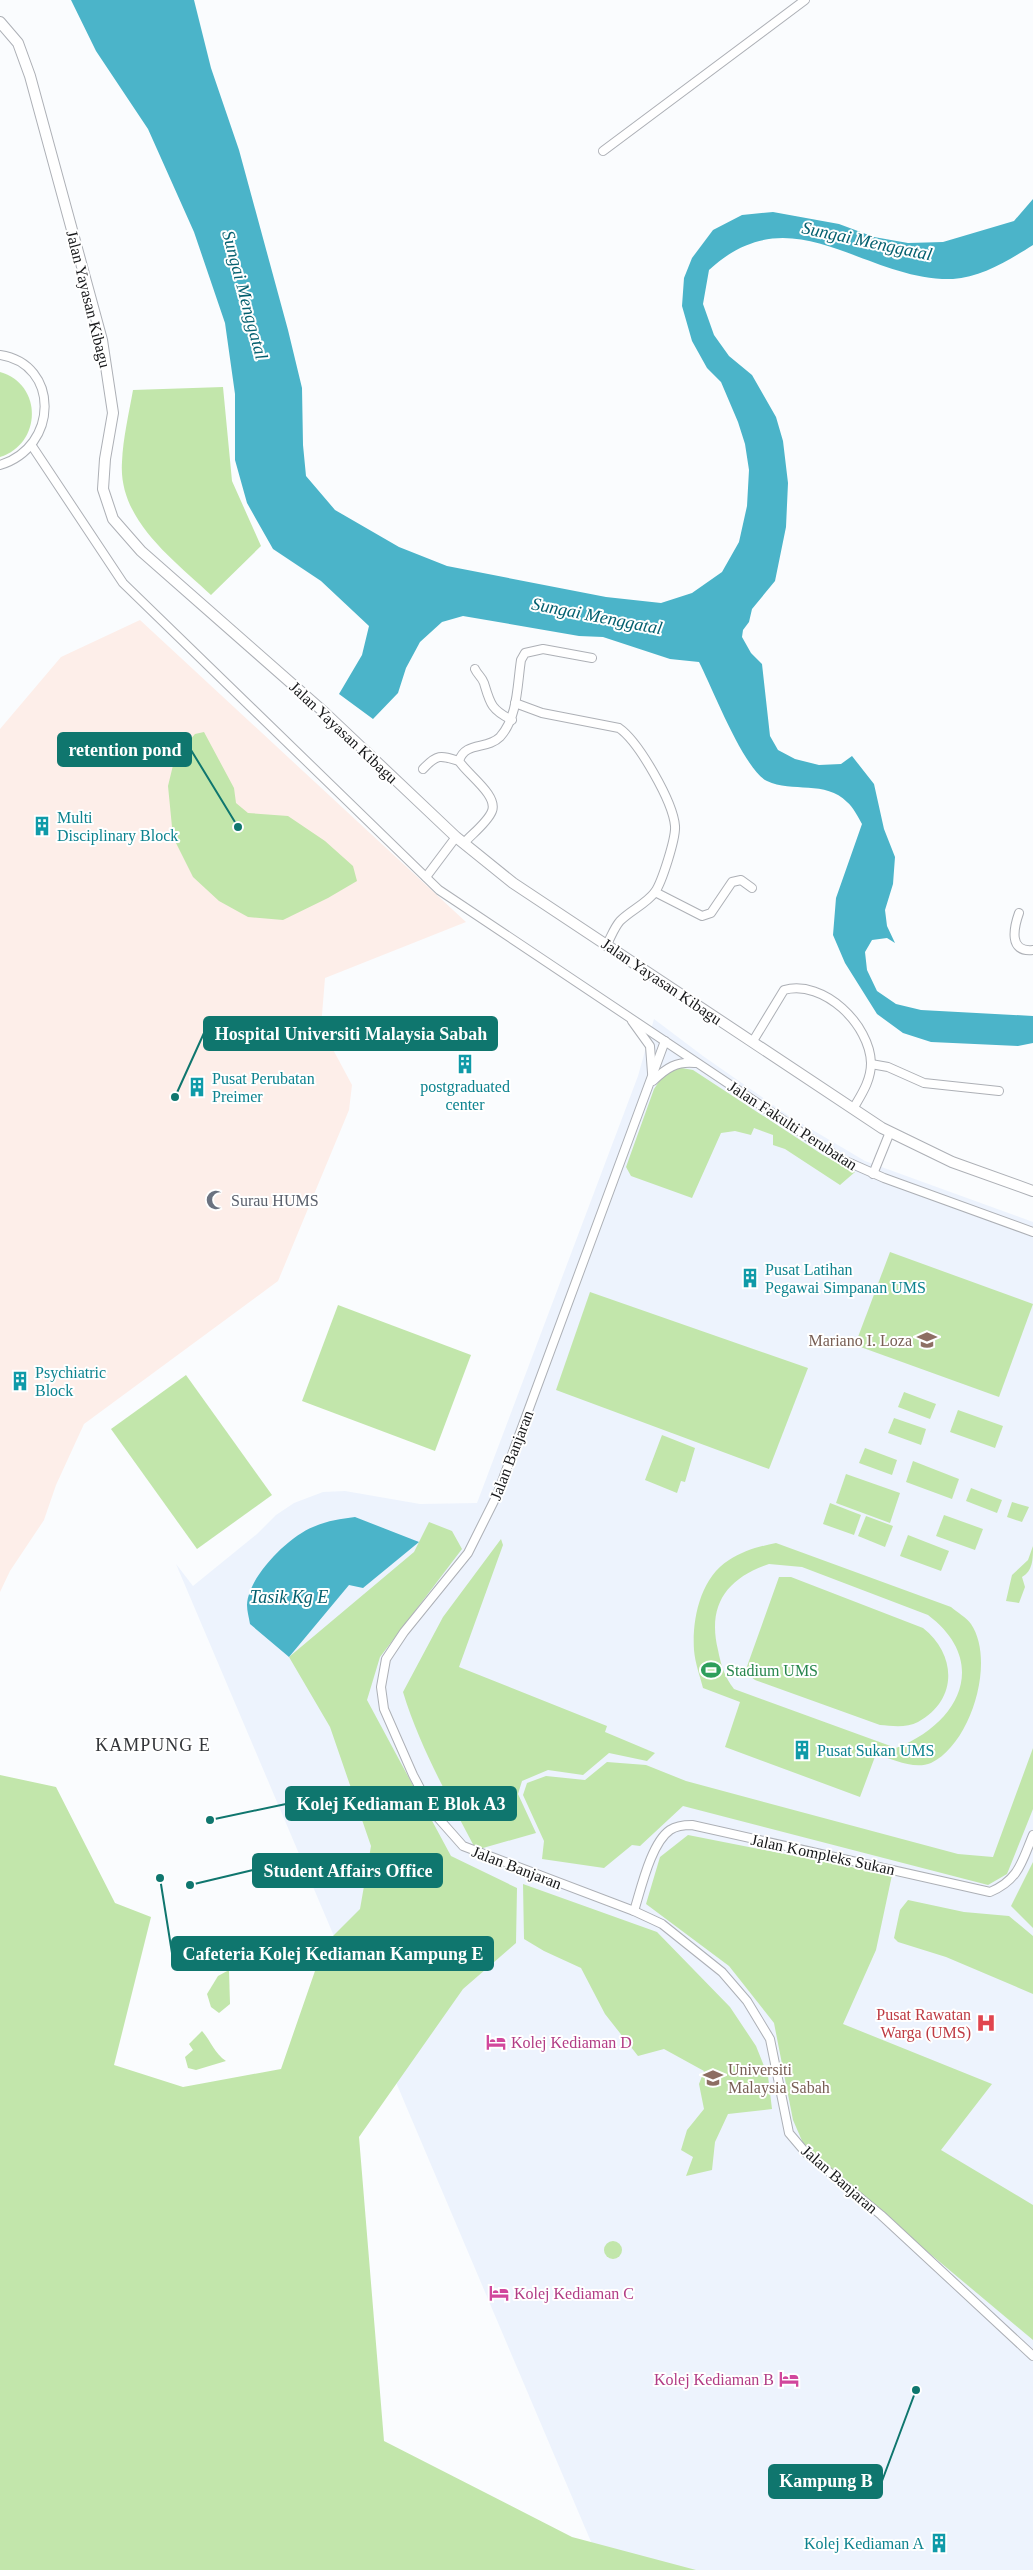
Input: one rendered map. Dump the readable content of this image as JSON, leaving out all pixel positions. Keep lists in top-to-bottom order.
{
  "streets": {
    "street": [
      "Jalan Yayasan Kibagu",
      "Jalan Fakulti Perubatan",
      "Jalan Banjaran",
      "Jalan Kompleks Sukan"
    ]
  },
  "crossings": [
    ["Jalan Fakulti Perubatan", "Jalan Banjaran"],
    ["Jalan Banjaran", "Jalan Kompleks Sukan"]
  ],
  "districts": ["KAMPUNG E"],
  "water": ["Sungai Menggatal", "Tasik Kg E"],
  "places": {
    "building": [
      "Multi Disciplinary Block",
      "postgraduated center",
      "Pusat Perubatan Preimer",
      "Pusat Latihan Pegawai Simpanan UMS",
      "Psychiatric Block",
      "Pusat Sukan UMS",
      "Kolej Kediaman A"
    ],
    "other": [
      "retention pond",
      "Hospital Universiti Malaysia Sabah",
      "Kolej Kediaman E Blok A3",
      "Cafeteria Kolej Kediaman Kampung E",
      "Student Affairs Office",
      "Kampung B"
    ],
    "mosque": ["Surau HUMS"],
    "school or university": ["Mariano I. Loza", "Universiti Malaysia Sabah"],
    "sports": ["Stadium UMS"],
    "hospital": ["Pusat Rawatan Warga (UMS)"],
    "hotel": ["Kolej Kediaman D", "Kolej Kediaman C", "Kolej Kediaman B"]
  }
}
